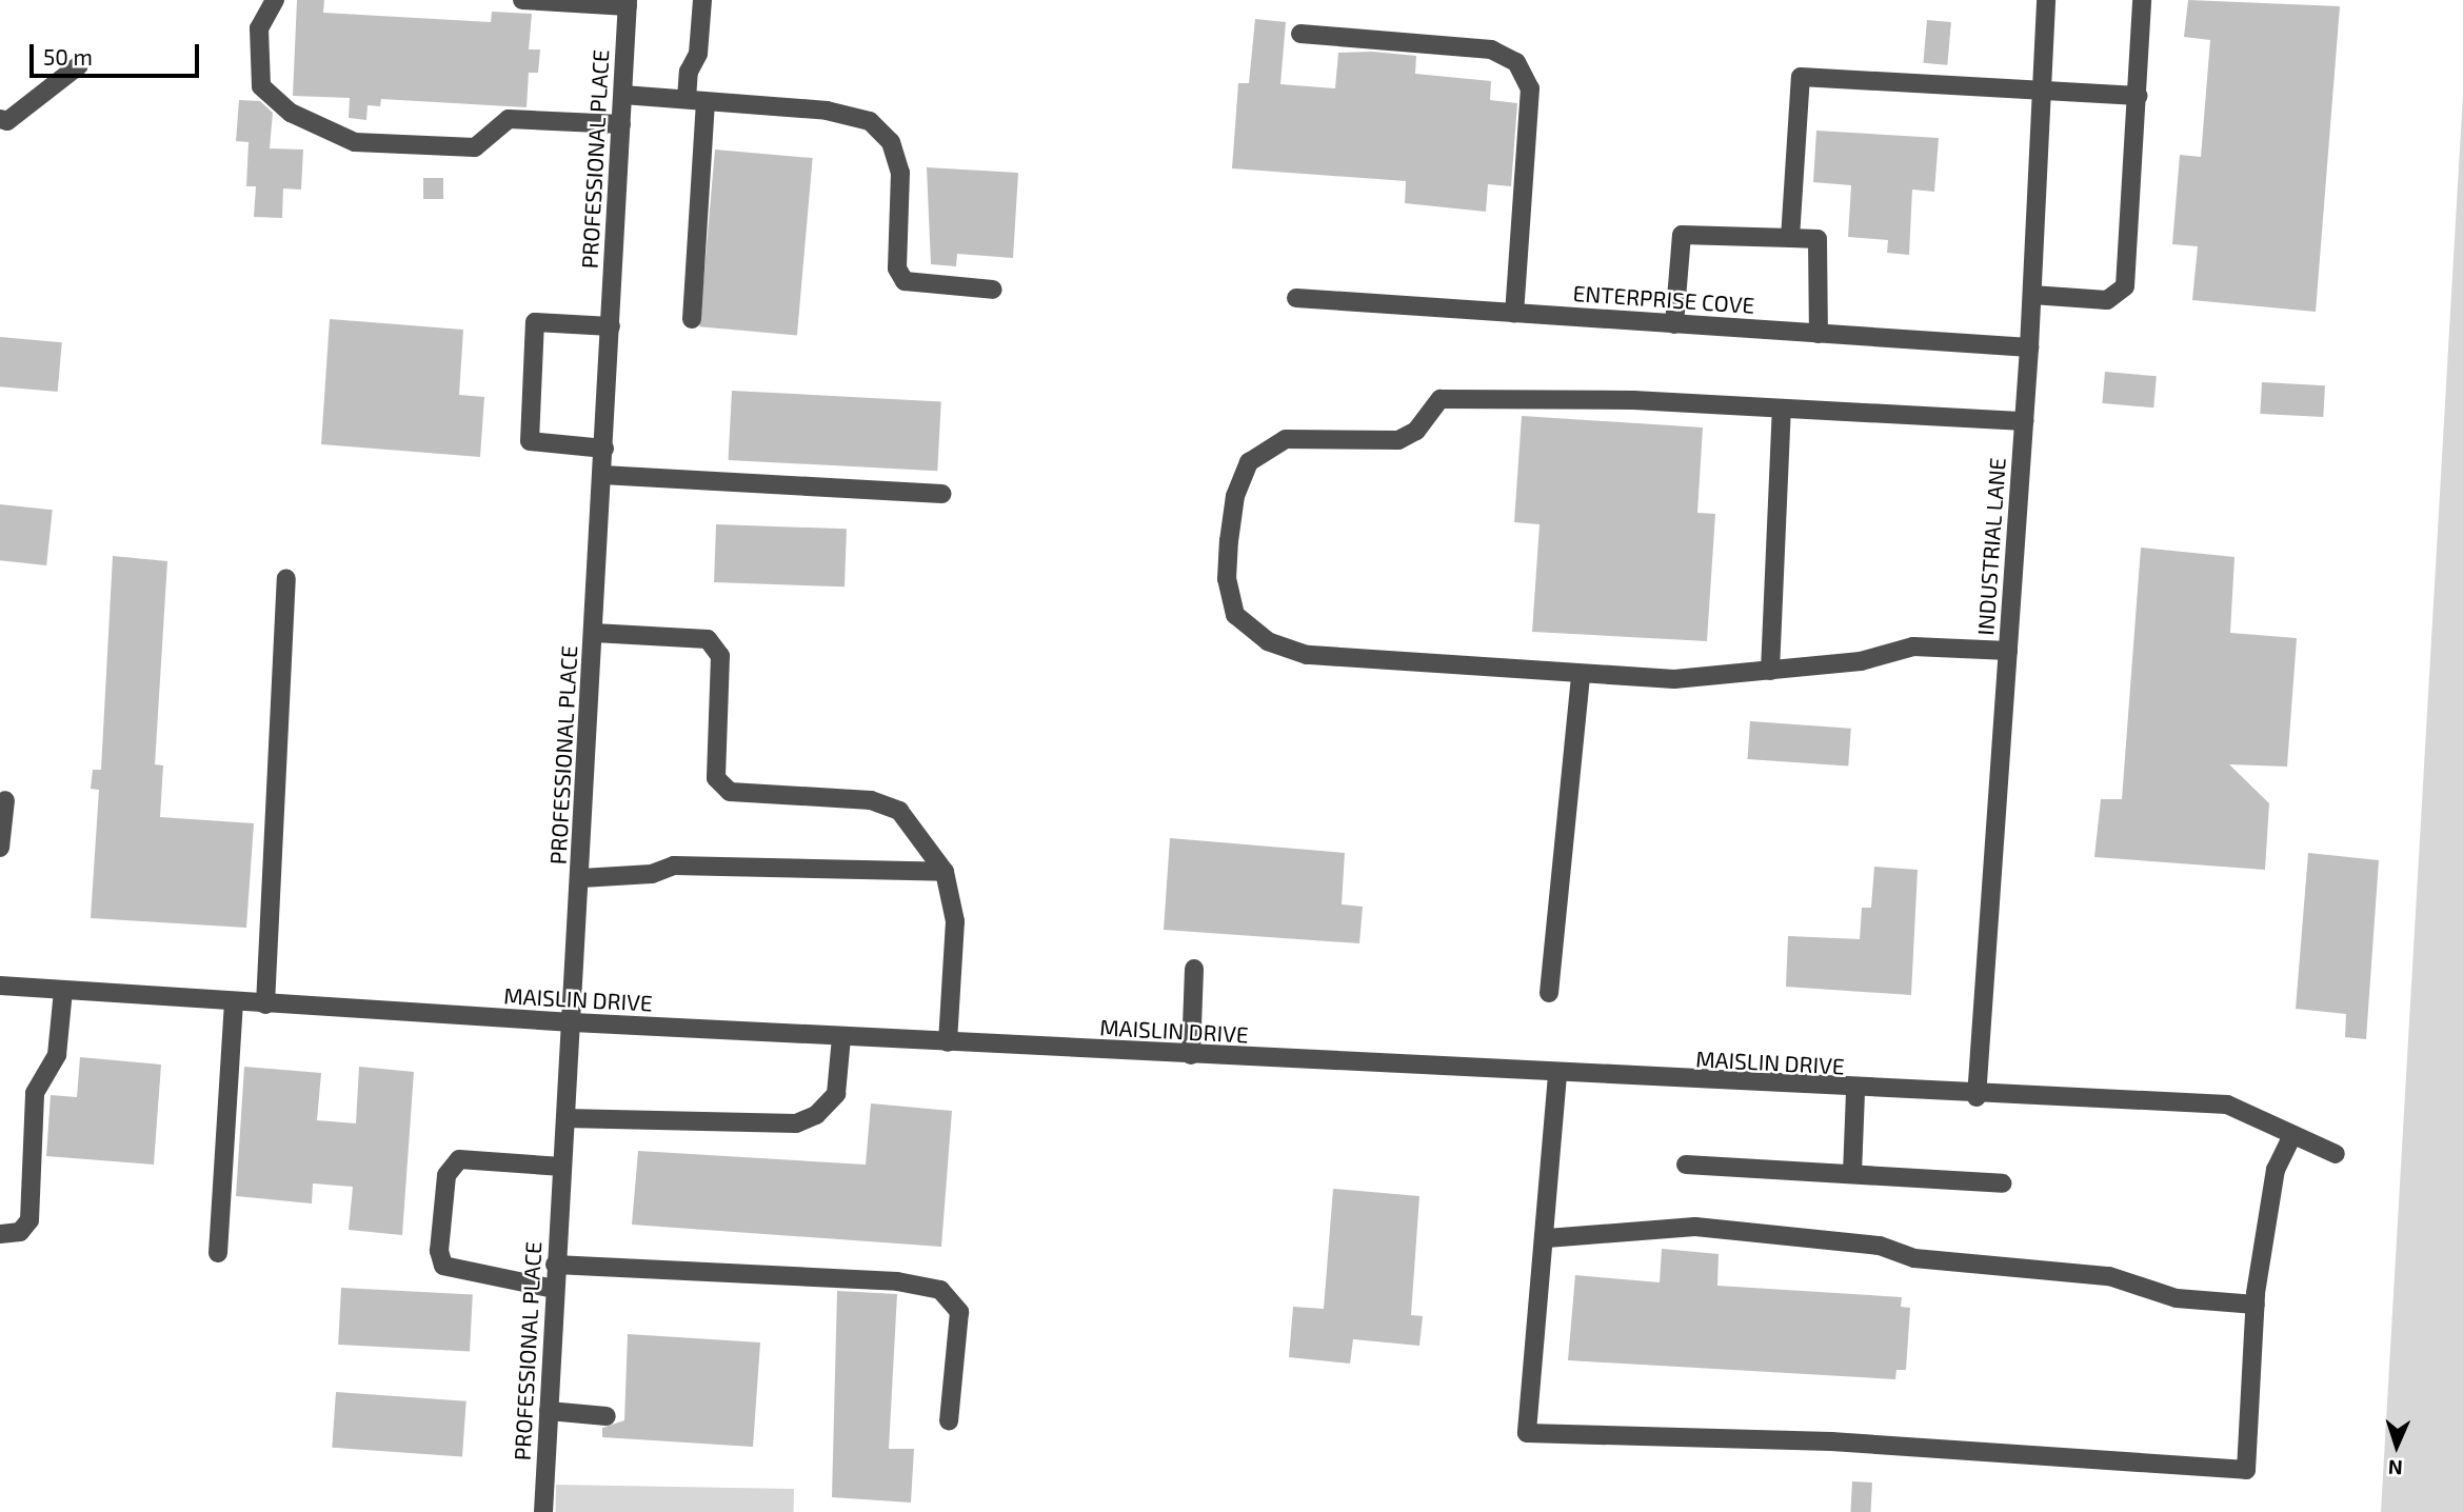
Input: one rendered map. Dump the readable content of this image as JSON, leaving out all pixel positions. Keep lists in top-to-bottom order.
{
  "streets": {
    "street": [
      "PROFESSIONAL PLACE",
      "ENTERPRISE COVE",
      "INDUSTRIAL LANE",
      "MAISLIN DRIVE"
    ]
  },
  "crossings": [
    ["PROFESSIONAL PLACE", "MAISLIN DRIVE"],
    ["ENTERPRISE COVE", "INDUSTRIAL LANE"],
    ["INDUSTRIAL LANE", "MAISLIN DRIVE"]
  ],
  "scale_bar": "50 m",
  "north": "bottom"
}
